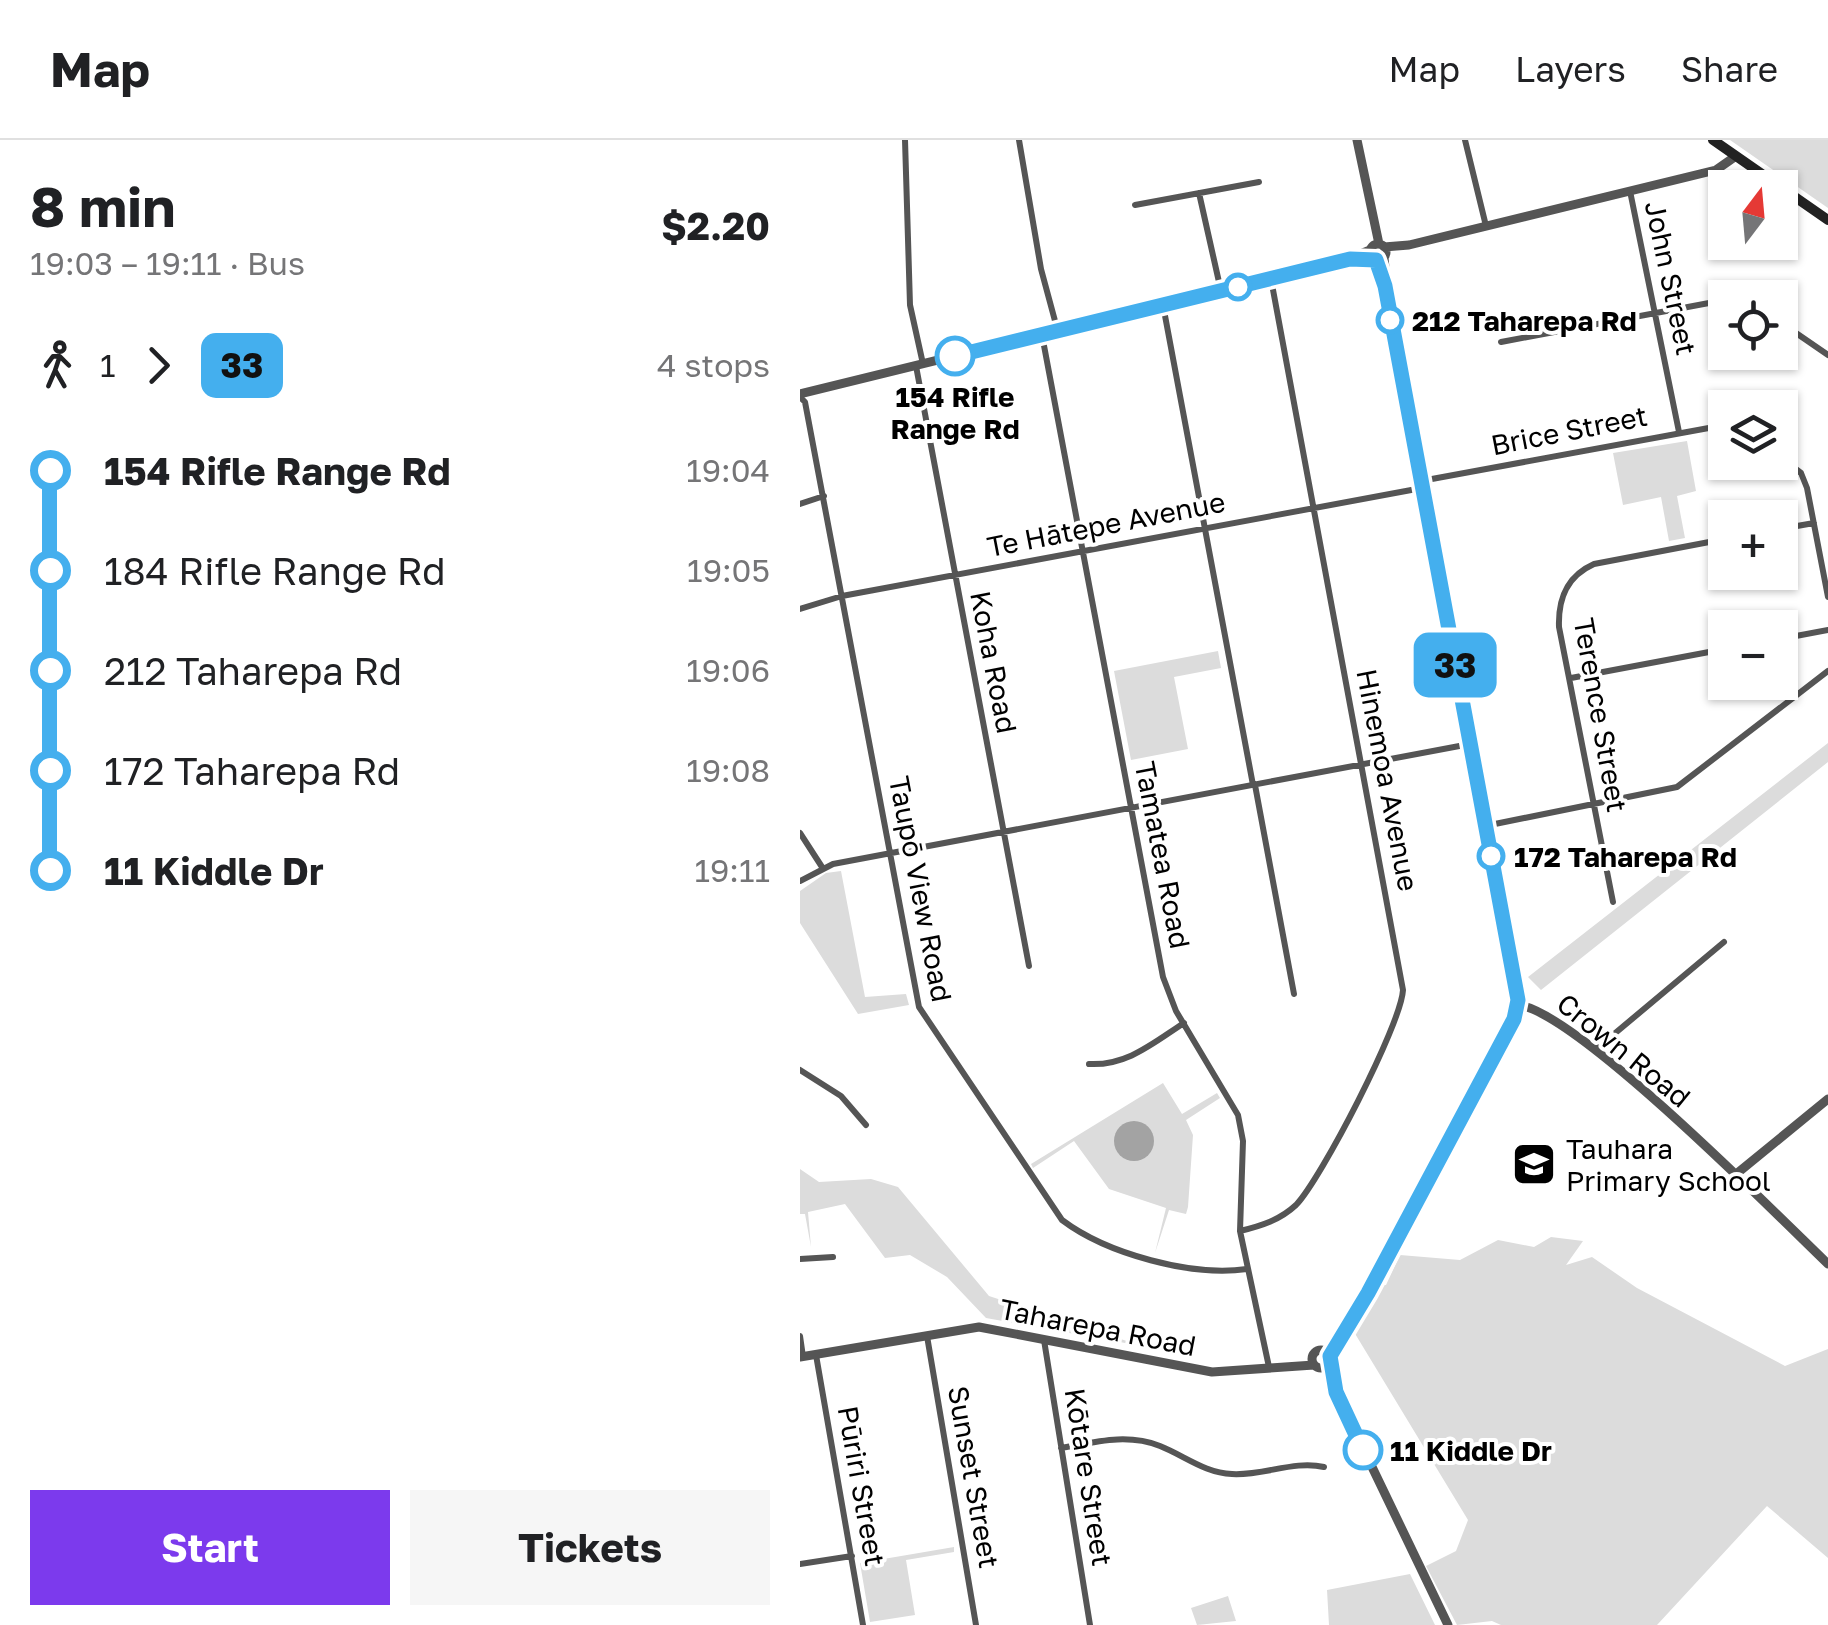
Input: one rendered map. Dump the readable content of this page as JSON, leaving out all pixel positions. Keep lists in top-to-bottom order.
{
  "streets": {
    "street": [
      "John Street",
      "Brice Street",
      "Te Hātepe Avenue",
      "Koha Road",
      "Terence Street",
      "Hinemoa Avenue",
      "Tamatea Road",
      "Taupō View Road",
      "Crown Road",
      "Taharepa Road",
      "Sunset Street",
      "Kōtare Street",
      "Pūriri Street"
    ]
  },
  "crossings": [
    ["John Street", "Brice Street"],
    ["Brice Street", "Te Hātepe Avenue"],
    ["Te Hātepe Avenue", "Koha Road"],
    ["Te Hātepe Avenue", "Hinemoa Avenue"],
    ["Te Hātepe Avenue", "Tamatea Road"],
    ["Te Hātepe Avenue", "Taupō View Road"],
    ["Hinemoa Avenue", "Tamatea Road"],
    ["Tamatea Road", "Taupō View Road"],
    ["Tamatea Road", "Taharepa Road"],
    ["Taharepa Road", "Sunset Street"],
    ["Taharepa Road", "Kōtare Street"],
    ["Taharepa Road", "Pūriri Street"]
  ],
  "places": {
    "other": [
      "212 Taharepa Rd",
      "154 Rifle Range Rd",
      "172 Taharepa Rd",
      "11 Kiddle Dr"
    ],
    "school or university": ["Tauhara Primary School"]
  },
  "lines": ["bus line 33"],
  "north": "top",
  "page": {
    "header": "Map",
    "nav": ["Map", "Layers", "Share"],
    "heading": ["8 min", "19:03 – 19:11 · Bus", "$2.20"],
    "on_map": "33",
    "map_buttons": ["+", "−"],
    "legs": ["1", "33", "4 stops"],
    "list": [
      {
        "name": "154 Rifle Range Rd",
        "value": "19:04"
      },
      {
        "name": "184 Rifle Range Rd",
        "value": "19:05"
      },
      {
        "name": "212 Taharepa Rd",
        "value": "19:06"
      },
      {
        "name": "172 Taharepa Rd",
        "value": "19:08"
      },
      {
        "name": "11 Kiddle Dr",
        "value": "19:11"
      }
    ],
    "buttons": ["Start", "Tickets"]
  }
}
